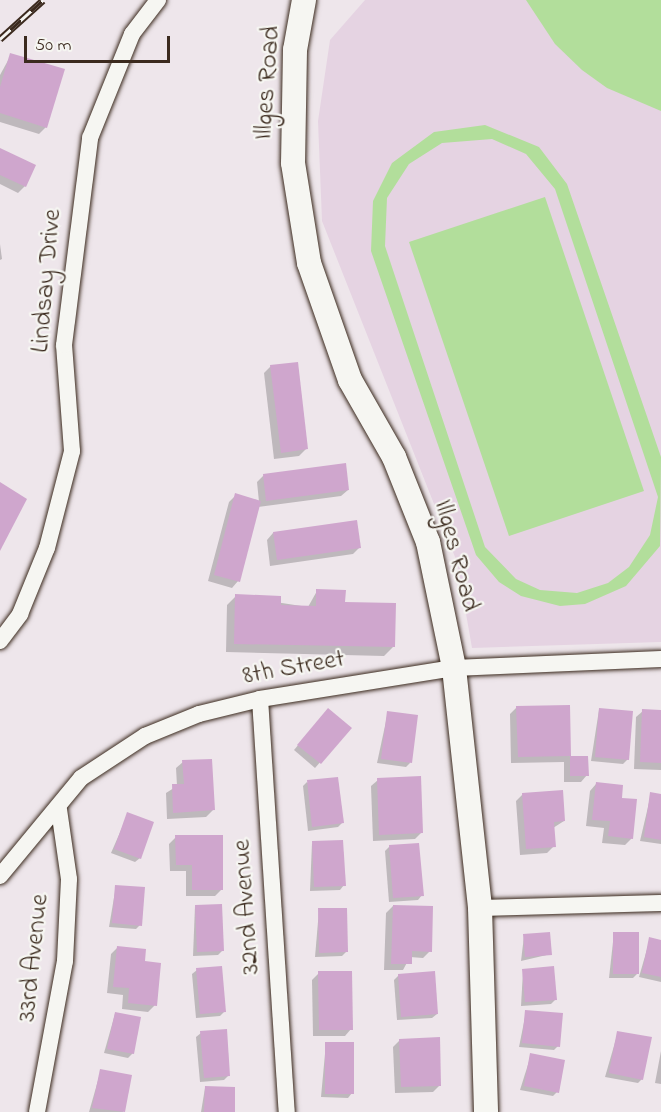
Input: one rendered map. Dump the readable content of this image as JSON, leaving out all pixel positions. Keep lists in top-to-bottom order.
{
  "streets": {
    "street": [
      "Illges Road",
      "Lindsay Drive",
      "8th Street",
      "32nd Avenue",
      "33rd Avenue"
    ]
  },
  "crossings": [
    ["Illges Road", "8th Street"],
    ["8th Street", "32nd Avenue"],
    ["8th Street", "33rd Avenue"]
  ],
  "scale_bar": "50 m"
}
